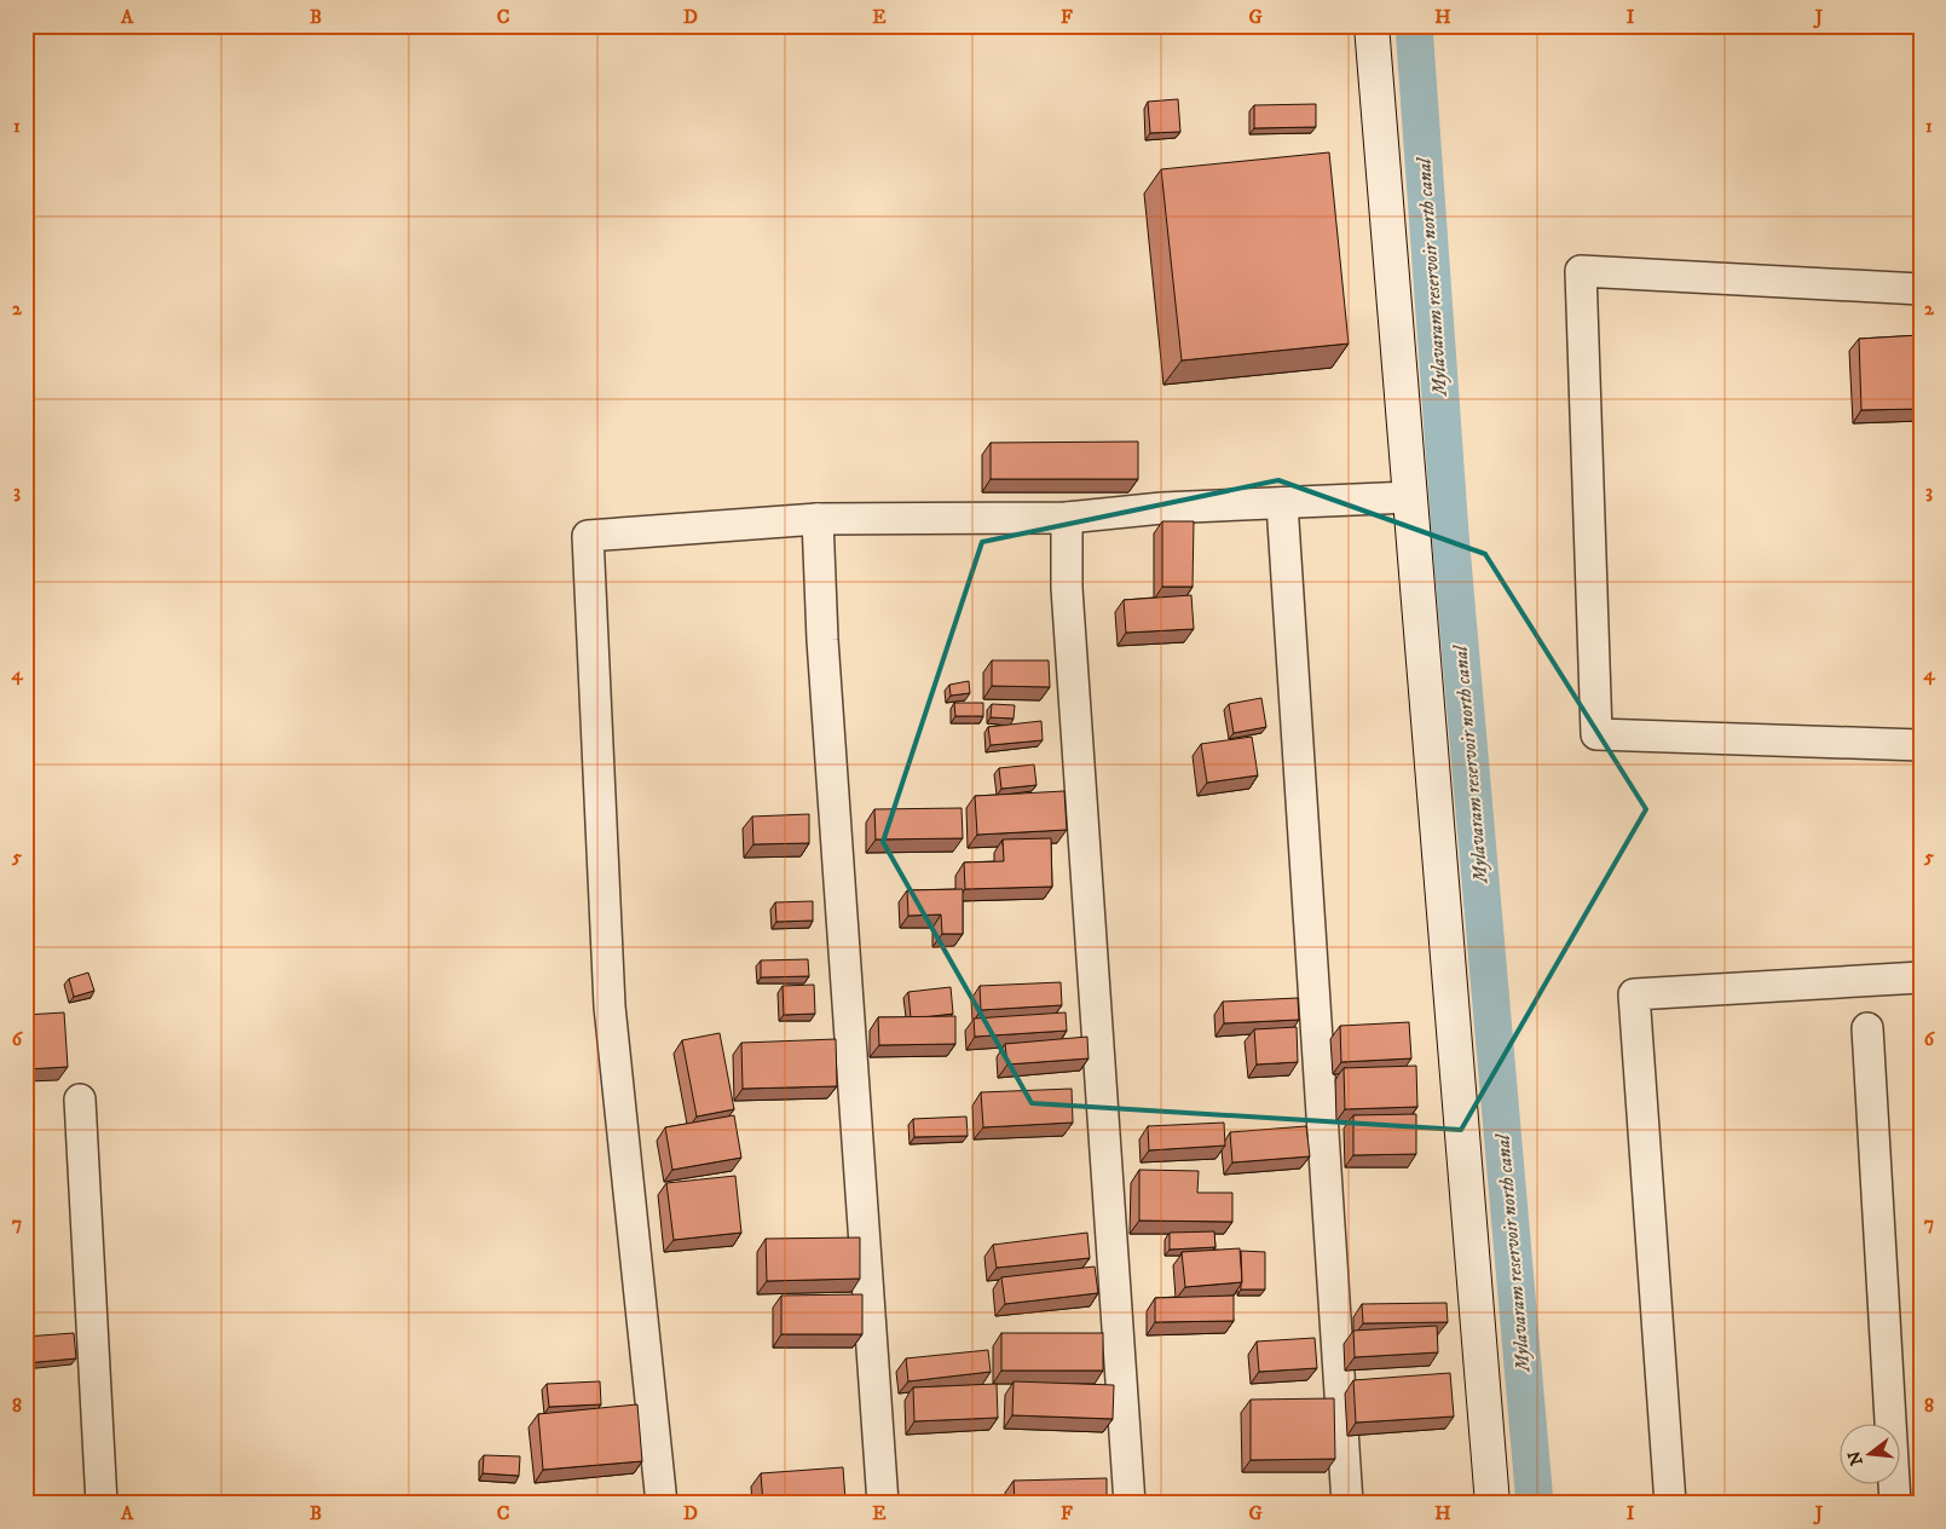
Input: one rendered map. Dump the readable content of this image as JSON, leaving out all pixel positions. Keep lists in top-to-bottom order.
{
  "water": ["Mylavaram reservoir north canal"],
  "north": "left",
  "grid": {
    "columns": [
      "A",
      "B",
      "C",
      "D",
      "E",
      "F",
      "G",
      "H",
      "I",
      "J"
    ],
    "rows": [
      "1",
      "2",
      "3",
      "4",
      "5",
      "6",
      "7",
      "8"
    ]
  }
}
